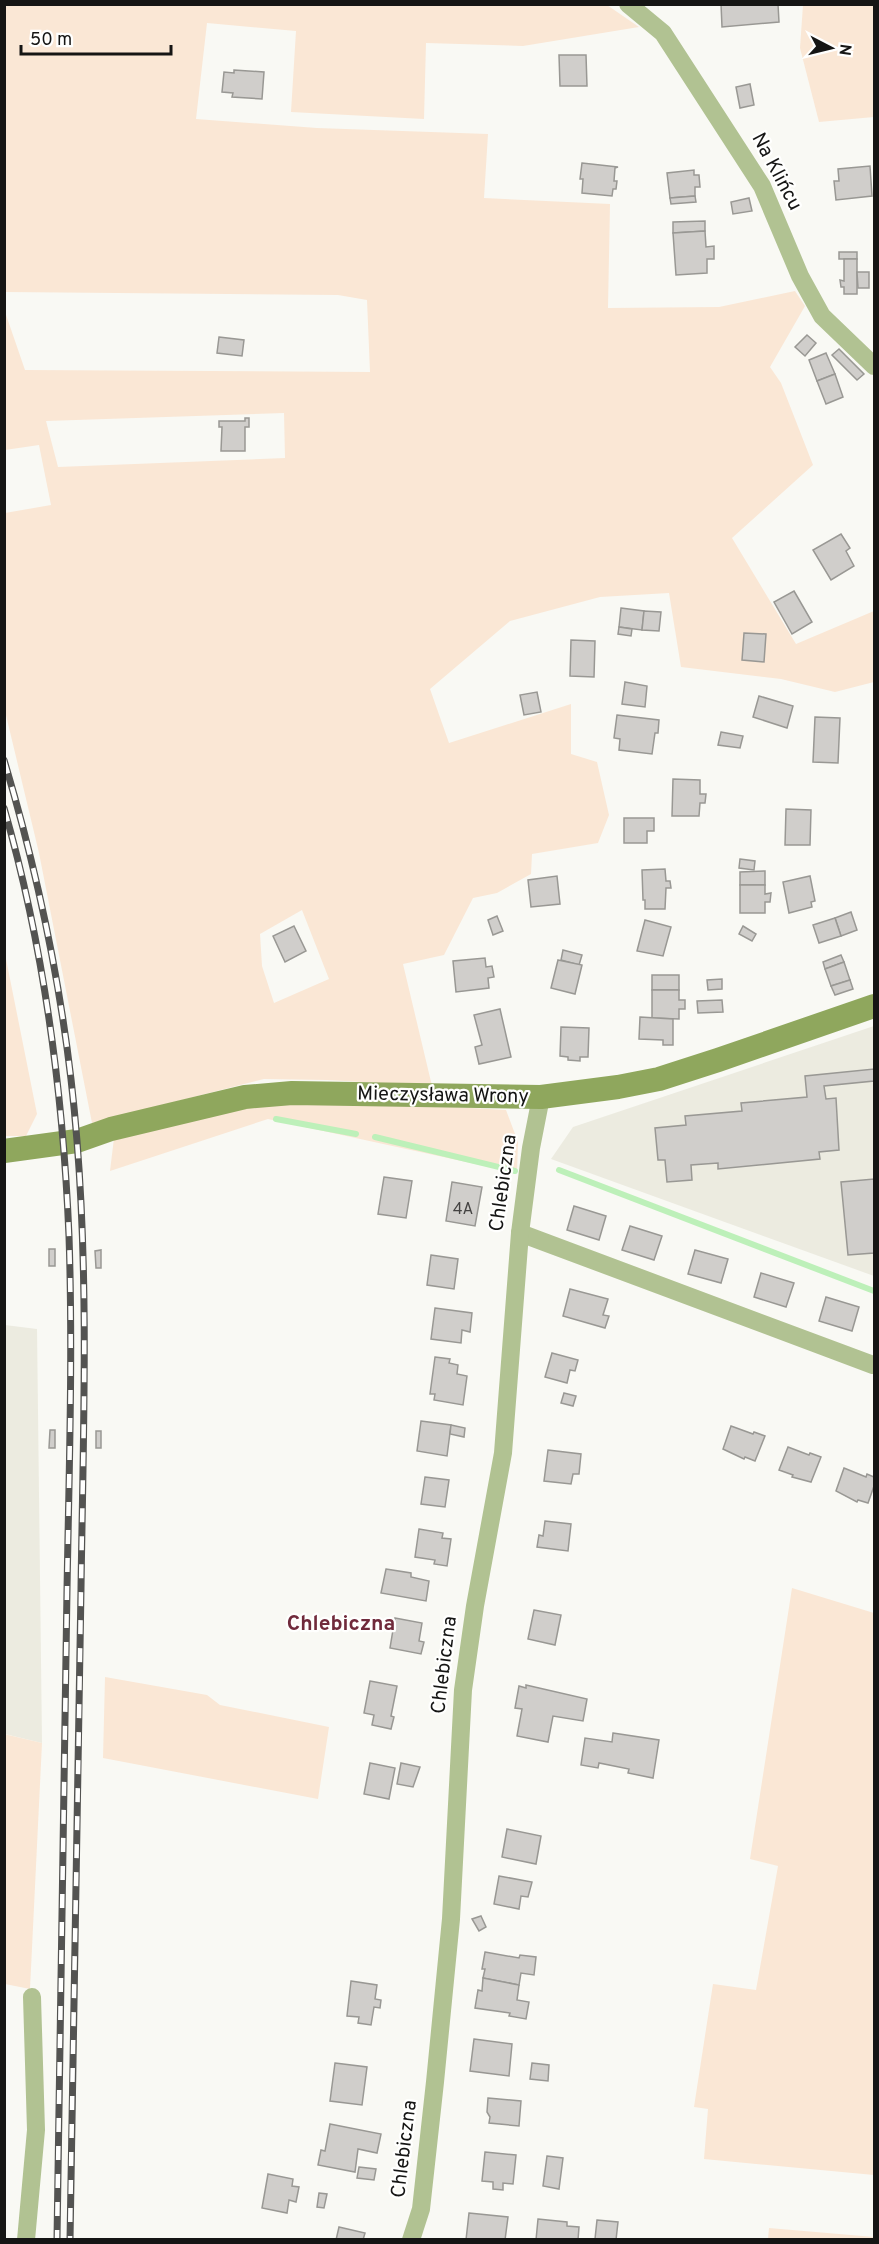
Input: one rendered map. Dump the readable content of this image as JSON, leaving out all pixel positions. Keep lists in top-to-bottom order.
{
  "streets": {
    "street": ["Na Klińcu", "Mieczysława Wrony", "Chlebiczna"]
  },
  "crossings": [
    ["Mieczysława Wrony", "Chlebiczna"]
  ],
  "districts": ["Chlebiczna"],
  "house_numbers": ["4A"],
  "scale_bar": "50 m",
  "north": "right"
}
